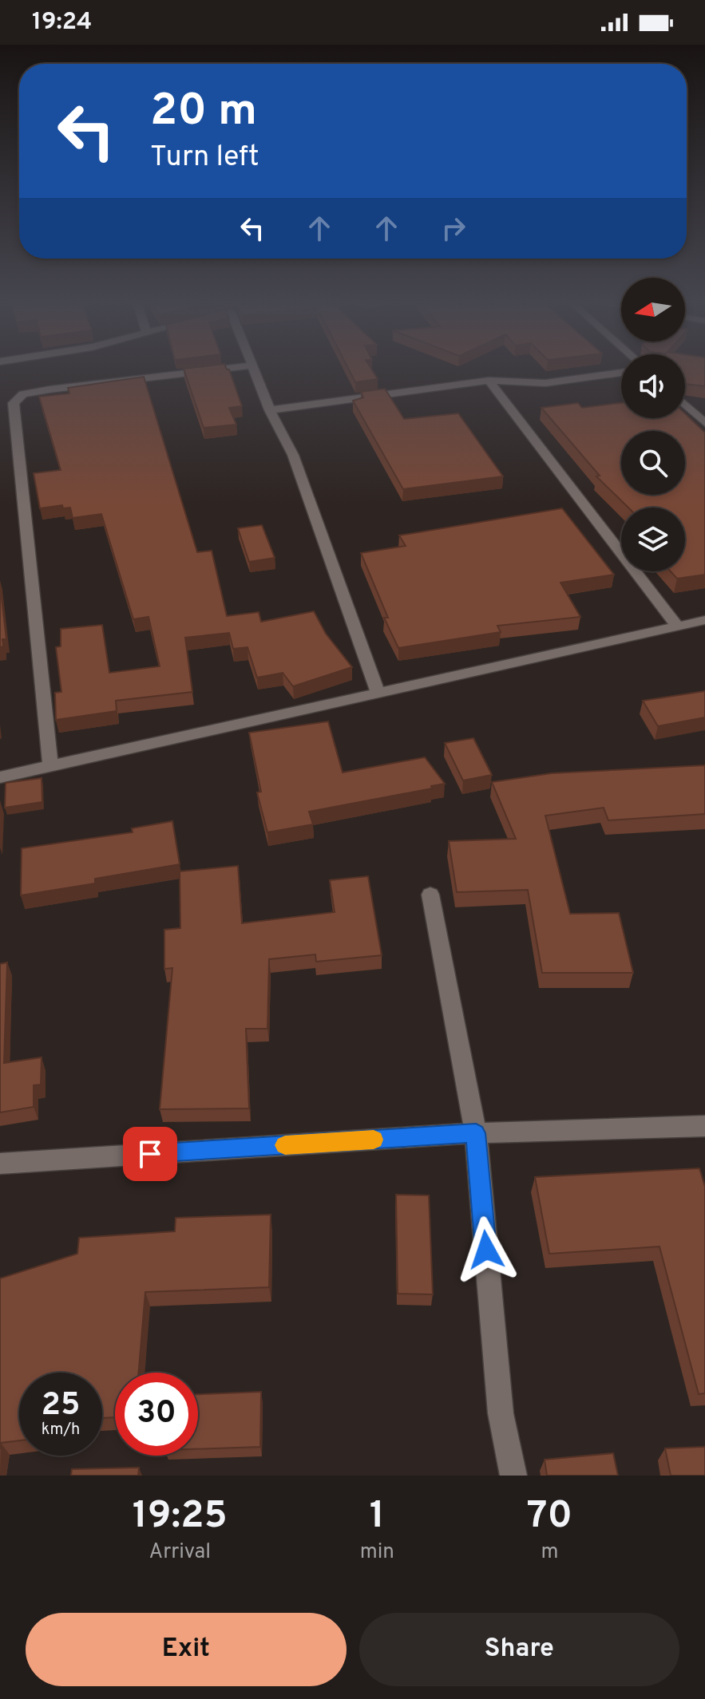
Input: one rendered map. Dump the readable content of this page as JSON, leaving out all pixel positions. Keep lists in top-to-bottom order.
{
  "north": "left",
  "page": {
    "status": "19:24",
    "turn": ["20 m", "Turn left"],
    "speed": "25 km/h",
    "limit": "30",
    "eta": [
      "19:25",
      "Arrival",
      "1",
      "min",
      "70",
      "m"
    ],
    "buttons": ["Exit", "Share"]
  }
}
